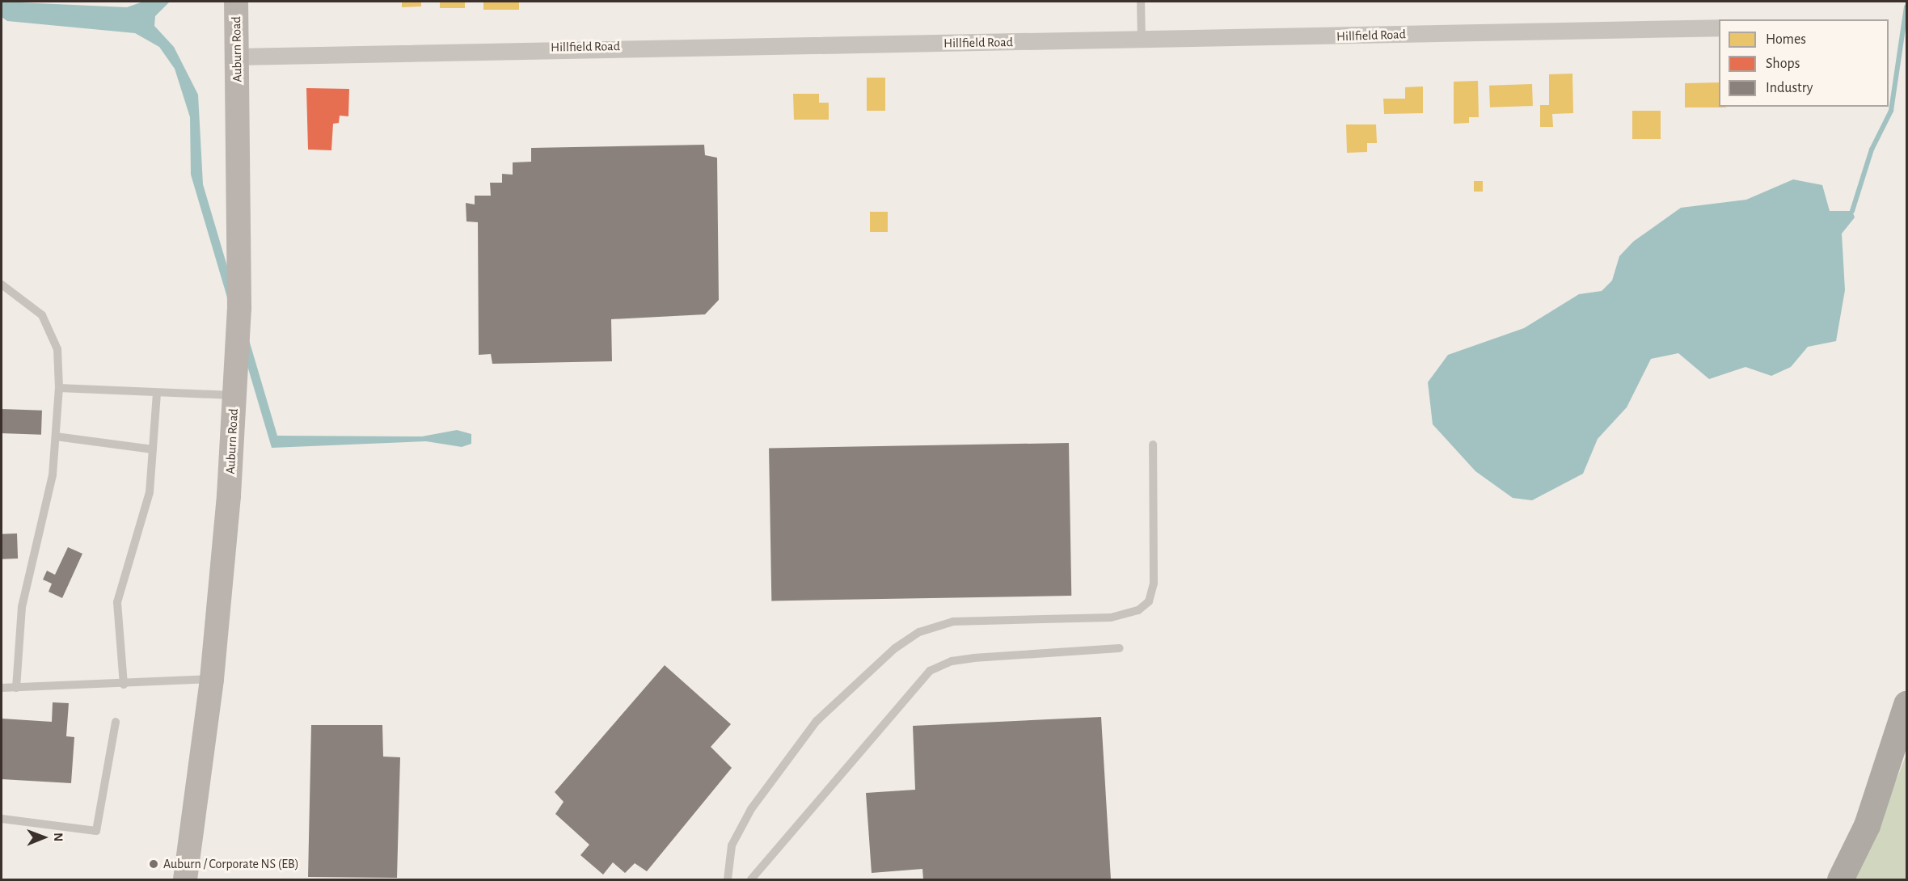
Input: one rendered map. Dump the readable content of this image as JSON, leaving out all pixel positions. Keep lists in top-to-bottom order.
{
  "streets": {
    "main road": ["Auburn Road"],
    "street": ["Hillfield Road"]
  },
  "crossings": [
    ["Hillfield Road", "Auburn Road"]
  ],
  "places": ["Auburn / Corporate NS (EB)"],
  "legend": ["Homes", "Shops", "Industry"],
  "north": "right"
}
